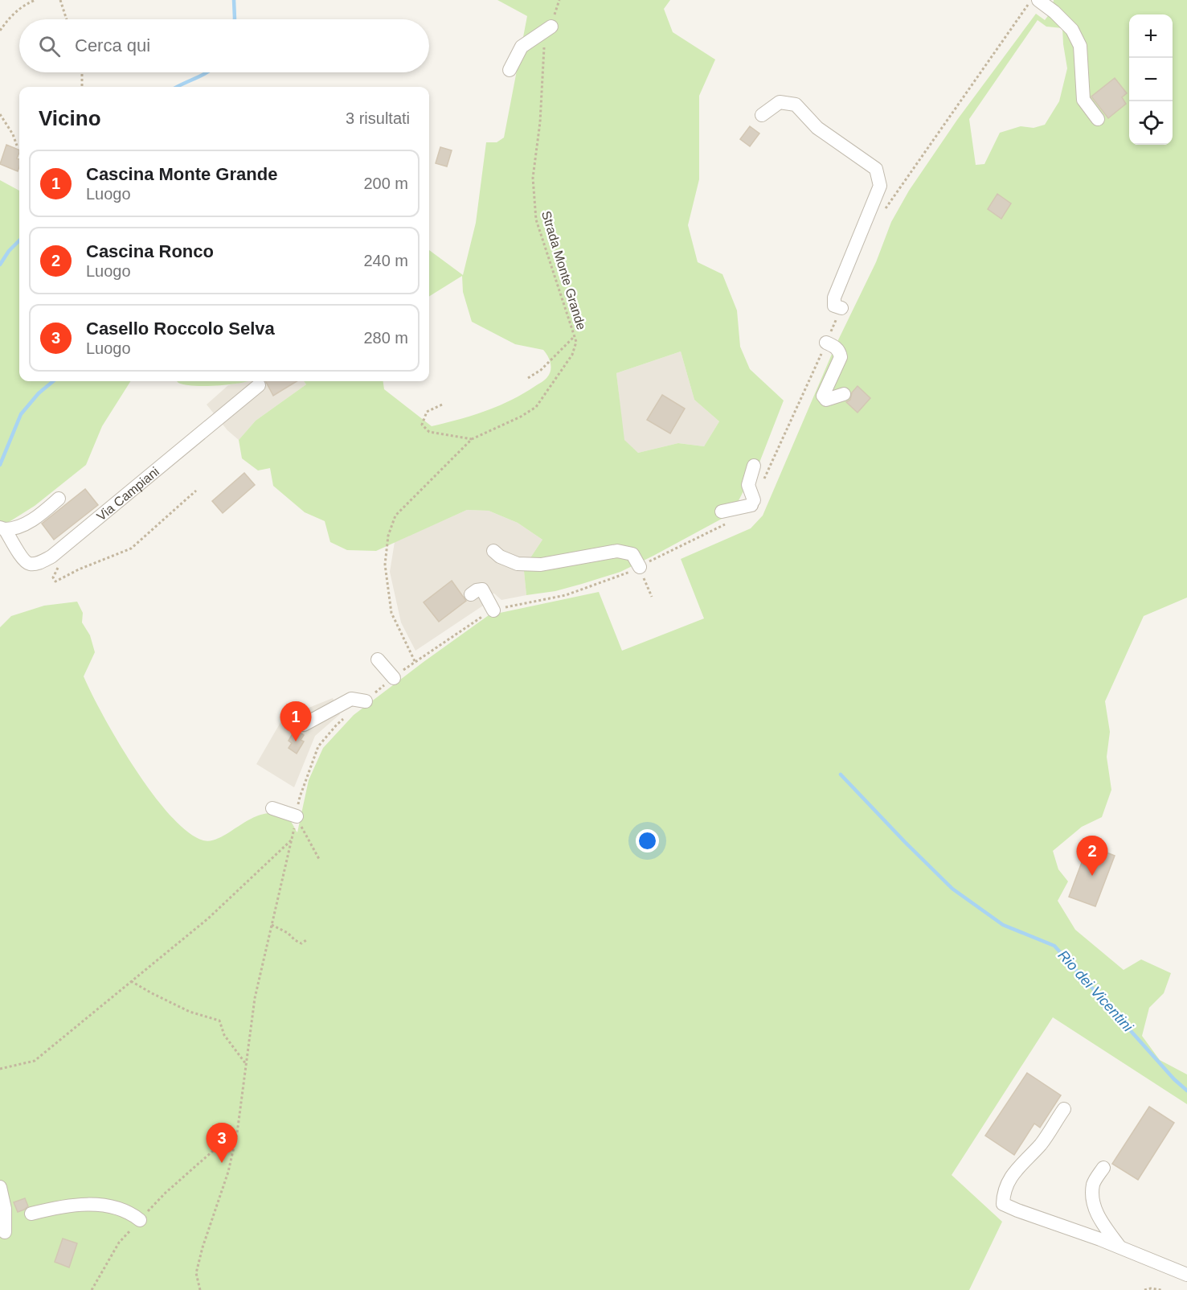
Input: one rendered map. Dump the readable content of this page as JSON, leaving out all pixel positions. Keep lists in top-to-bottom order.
{
  "streets": {
    "street": ["Via Campiani"],
    "path": ["Strada Monte Grande"]
  },
  "water": ["Rio dei Vicentini"],
  "page": {
    "map_buttons": ["+", "−"],
    "search": "Cerca qui",
    "heading": ["Vicino", "3 risultati"],
    "list": [
      {
        "mark": "1",
        "name": "Cascina Monte Grande",
        "note": "Luogo",
        "value": "200 m"
      },
      {
        "mark": "2",
        "name": "Cascina Ronco",
        "note": "Luogo",
        "value": "240 m"
      },
      {
        "mark": "3",
        "name": "Casello Roccolo Selva",
        "note": "Luogo",
        "value": "280 m"
      }
    ],
    "pins": ["1", "2", "3"]
  }
}
